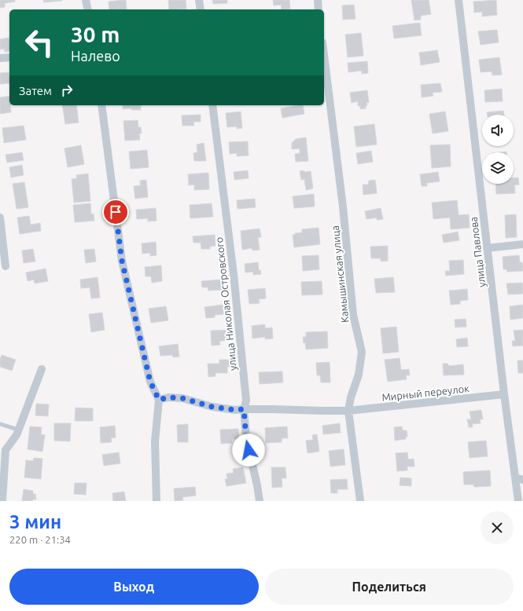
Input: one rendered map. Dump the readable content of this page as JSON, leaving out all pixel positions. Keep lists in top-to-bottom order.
{
  "streets": {
    "street": [
      "улица Павлова",
      "Камышинская улица",
      "улица Николая Островского",
      "Мирный переулок"
    ]
  },
  "crossings": [
    ["улица Павлова", "Мирный переулок"],
    ["Камышинская улица", "Мирный переулок"],
    ["улица Николая Островского", "Мирный переулок"]
  ],
  "page": {
    "turn": ["30 m", "Налево"],
    "then": "Затем",
    "heading": ["3 мин", "220 m · 21:34"],
    "buttons": ["Выход", "Поделиться"]
  }
}
